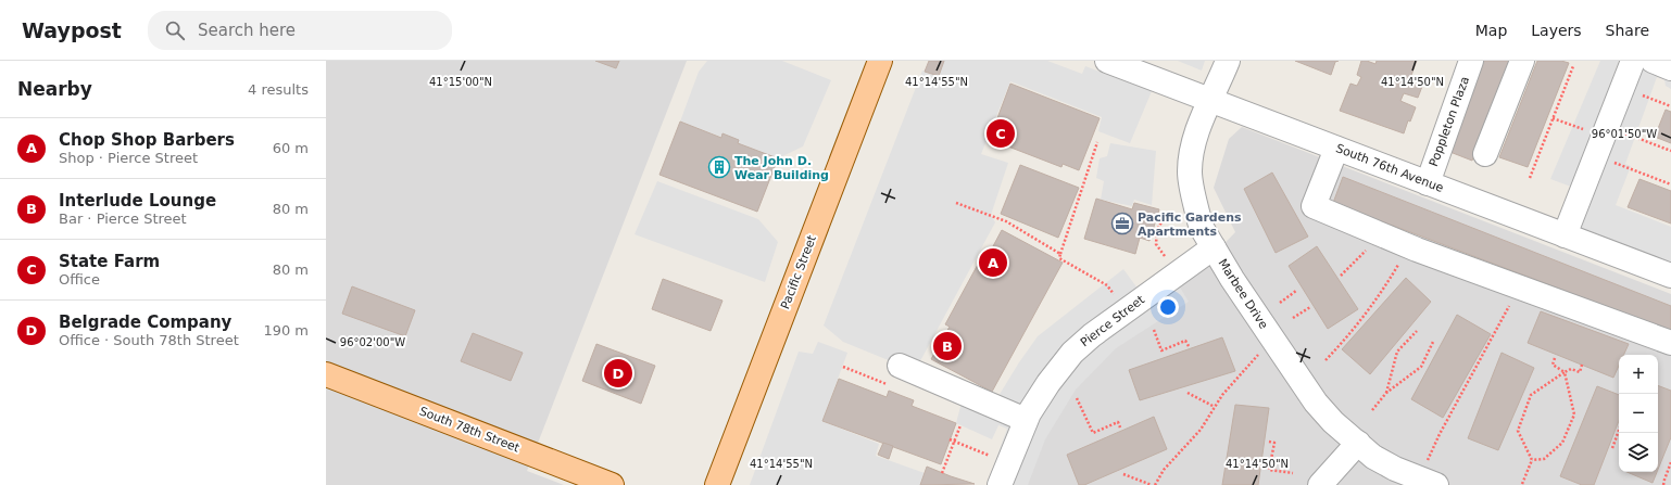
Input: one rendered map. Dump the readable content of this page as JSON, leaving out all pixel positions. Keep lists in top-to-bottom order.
{
  "streets": {
    "main road": ["Pacific Street", "South 78th Street"],
    "street": [
      "Poppleton Plaza",
      "South 76th Avenue",
      "Marbee Drive",
      "Pierce Street"
    ]
  },
  "crossings": [
    ["Poppleton Plaza", "South 76th Avenue"],
    ["South 76th Avenue", "Marbee Drive"],
    ["Marbee Drive", "Pierce Street"]
  ],
  "places": {
    "building": ["The John D. Wear Building"],
    "office": ["Pacific Gardens Apartments"]
  },
  "page": {
    "header": "Waypost",
    "search": "Search here",
    "nav": ["Map", "Layers", "Share"],
    "heading": ["Nearby", "4 results"],
    "list": [
      {
        "mark": "A",
        "name": "Chop Shop Barbers",
        "note": "Shop · Pierce Street",
        "value": "60 m"
      },
      {
        "mark": "B",
        "name": "Interlude Lounge",
        "note": "Bar · Pierce Street",
        "value": "80 m"
      },
      {
        "mark": "C",
        "name": "State Farm",
        "note": "Office",
        "value": "80 m"
      },
      {
        "mark": "D",
        "name": "Belgrade Company",
        "note": "Office · South 78th Street",
        "value": "190 m"
      }
    ],
    "pins": [
      "C",
      "A",
      "B",
      "D"
    ],
    "map_buttons": ["+", "−"]
  },
  "coordinates": [
    "41°15'00\"N",
    "41°14'55\"N",
    "41°14'50\"N",
    "96°01'50\"W",
    "96°02'00\"W"
  ]
}
